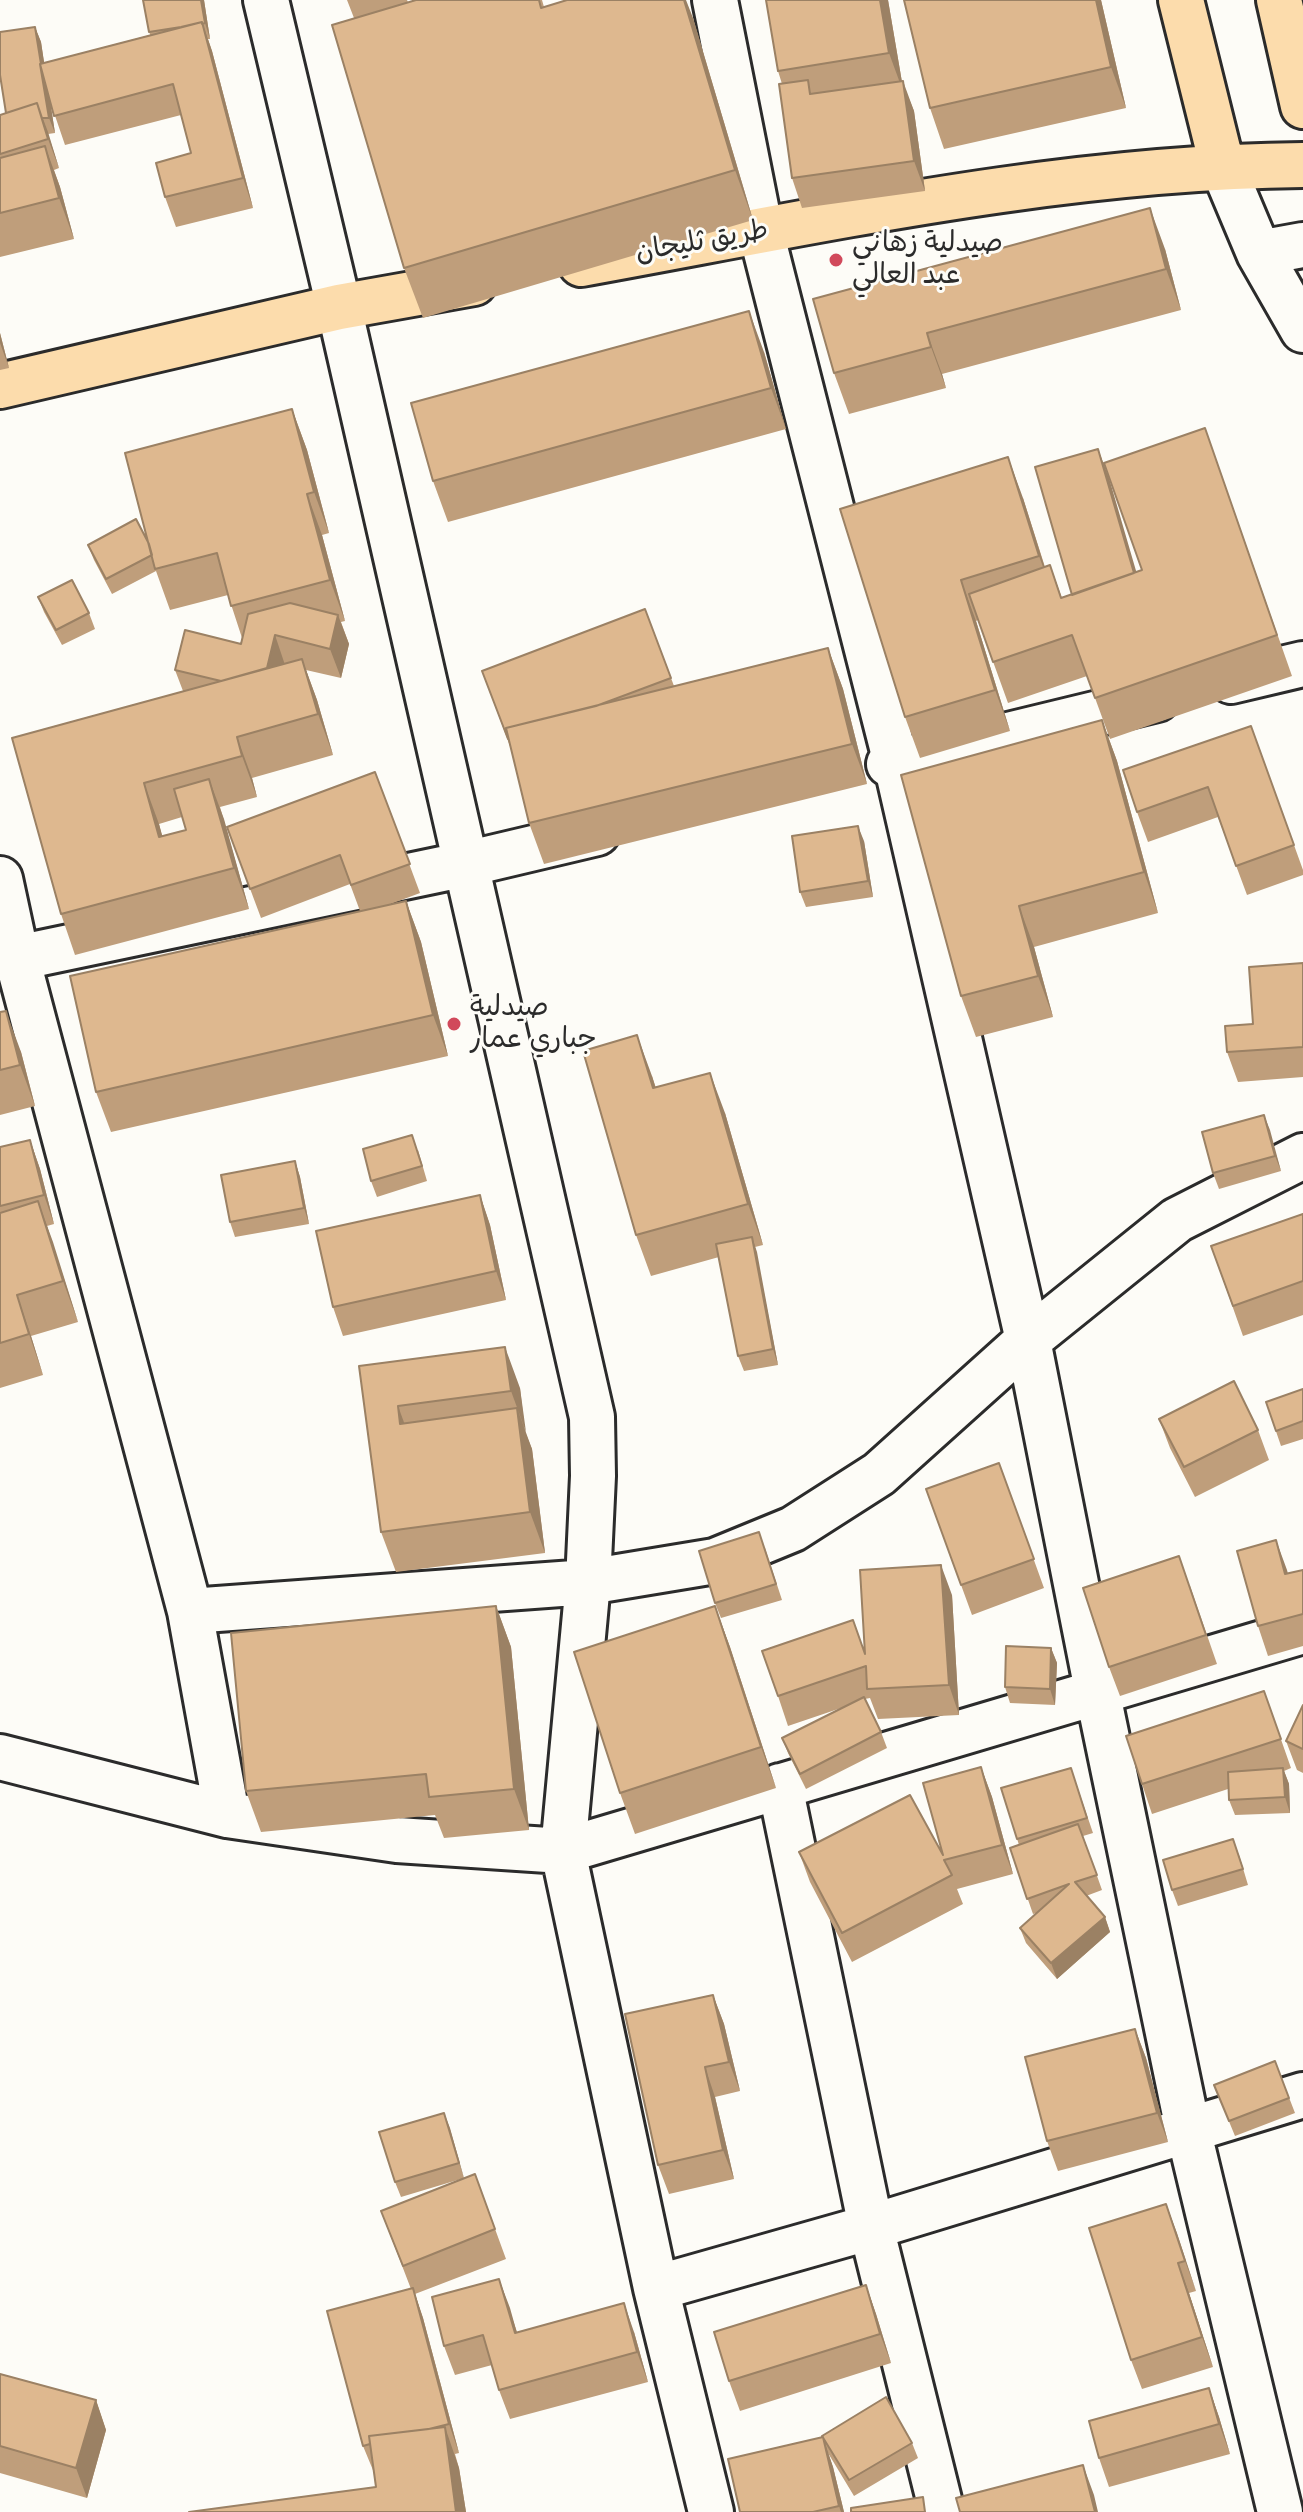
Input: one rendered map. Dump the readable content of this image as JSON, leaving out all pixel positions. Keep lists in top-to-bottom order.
{
  "streets": {
    "main road": ["طريق ثليجان"]
  },
  "places": ["صيدلية زهاني عبد العالي", "صيدلية جباري عمار"]
}
